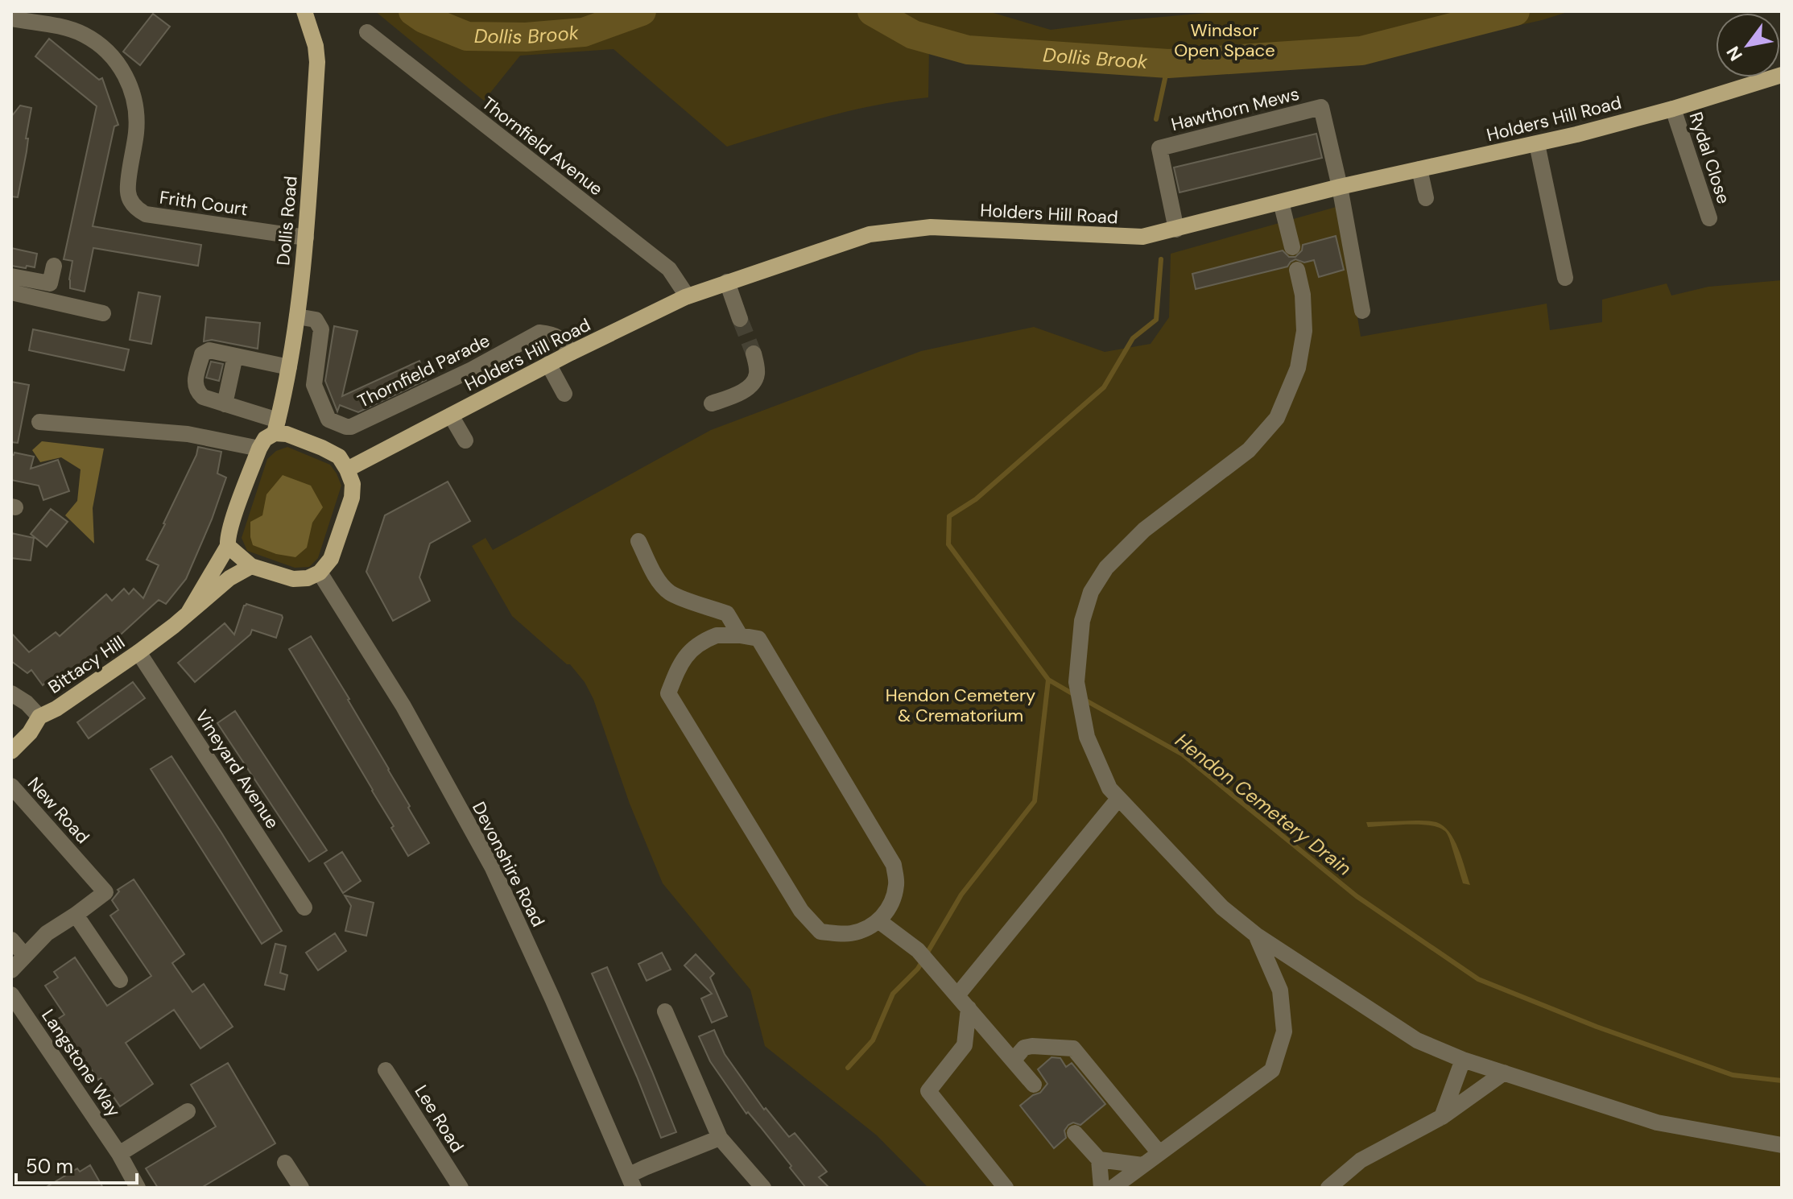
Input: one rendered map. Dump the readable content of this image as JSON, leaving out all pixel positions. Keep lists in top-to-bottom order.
{
  "streets": {
    "main road": ["Holders Hill Road", "Dollis Road", "Bittacy Hill"],
    "street": [
      "Hawthorn Mews",
      "Thornfield Avenue",
      "Rydal Close",
      "Frith Court",
      "Thornfield Parade",
      "Vineyard Avenue",
      "New Road",
      "Devonshire Road",
      "Langstone Way",
      "Lee Road"
    ]
  },
  "crossings": [
    ["Hawthorn Mews", "Holders Hill Road"],
    ["Holders Hill Road", "Thornfield Avenue"],
    ["Holders Hill Road", "Rydal Close"],
    ["Holders Hill Road", "Dollis Road"],
    ["Holders Hill Road", "Thornfield Parade"],
    ["Holders Hill Road", "Bittacy Hill"],
    ["Holders Hill Road", "Devonshire Road"],
    ["Frith Court", "Dollis Road"],
    ["Dollis Road", "Thornfield Parade"],
    ["Dollis Road", "Bittacy Hill"],
    ["Dollis Road", "Devonshire Road"],
    ["Bittacy Hill", "Vineyard Avenue"],
    ["Bittacy Hill", "Devonshire Road"]
  ],
  "water": ["Dollis Brook", "Hendon Cemetery Drain"],
  "parks": ["Windsor Open Space", "Hendon Cemetery & Crematorium"],
  "scale_bar": "50 m",
  "north": "bottom left"
}
